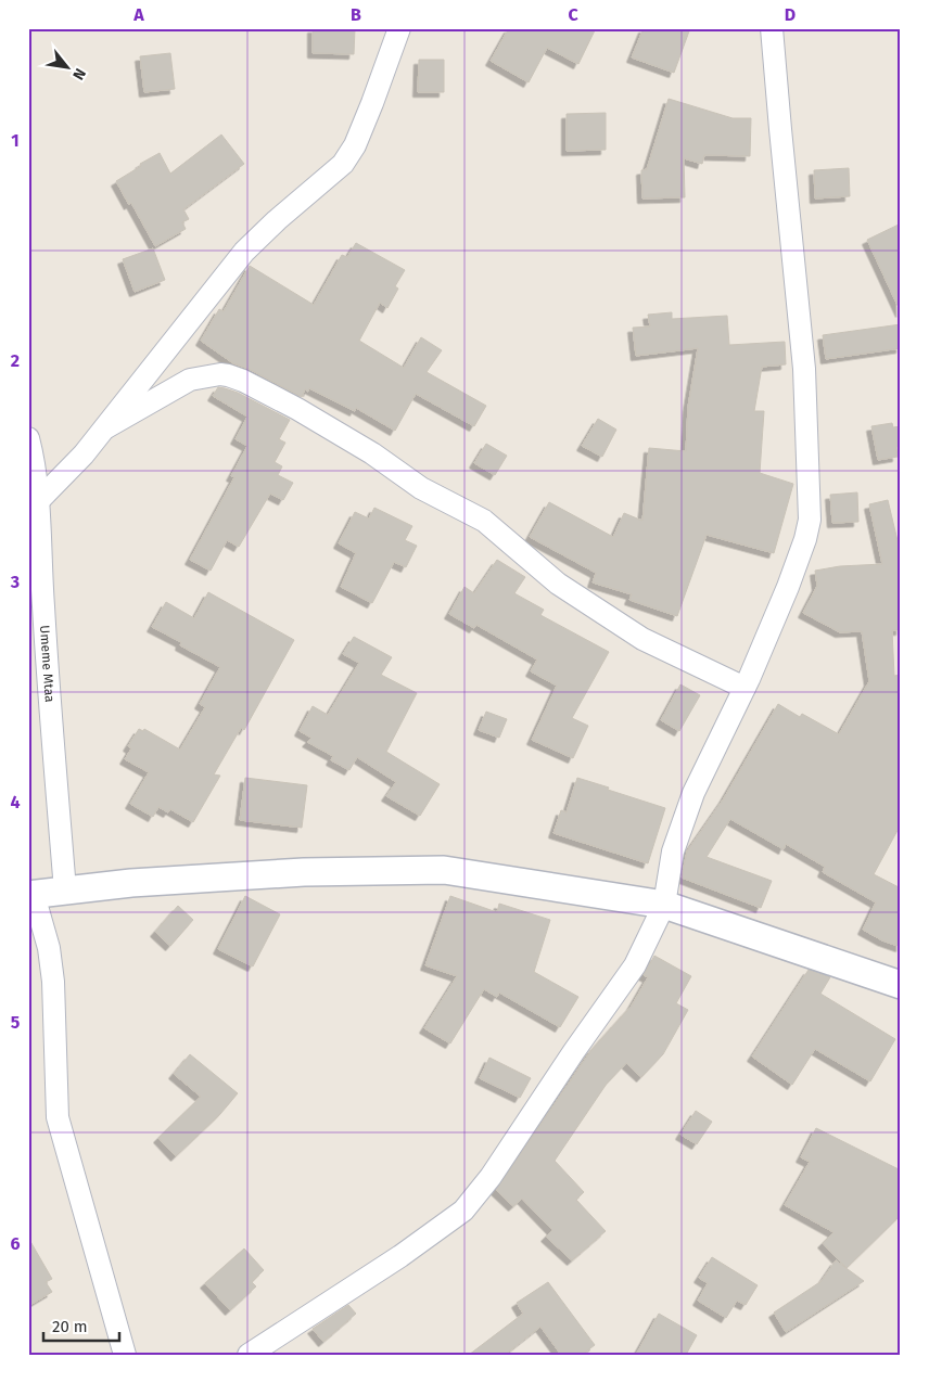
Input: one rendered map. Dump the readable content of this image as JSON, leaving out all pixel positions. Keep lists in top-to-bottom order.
{
  "streets": {
    "street": ["Umeme Mtaa"]
  },
  "scale_bar": "20 m",
  "north": "bottom right",
  "grid": {
    "columns": [
      "A",
      "B",
      "C",
      "D"
    ],
    "rows": [
      "1",
      "2",
      "3",
      "4",
      "5",
      "6"
    ]
  }
}
